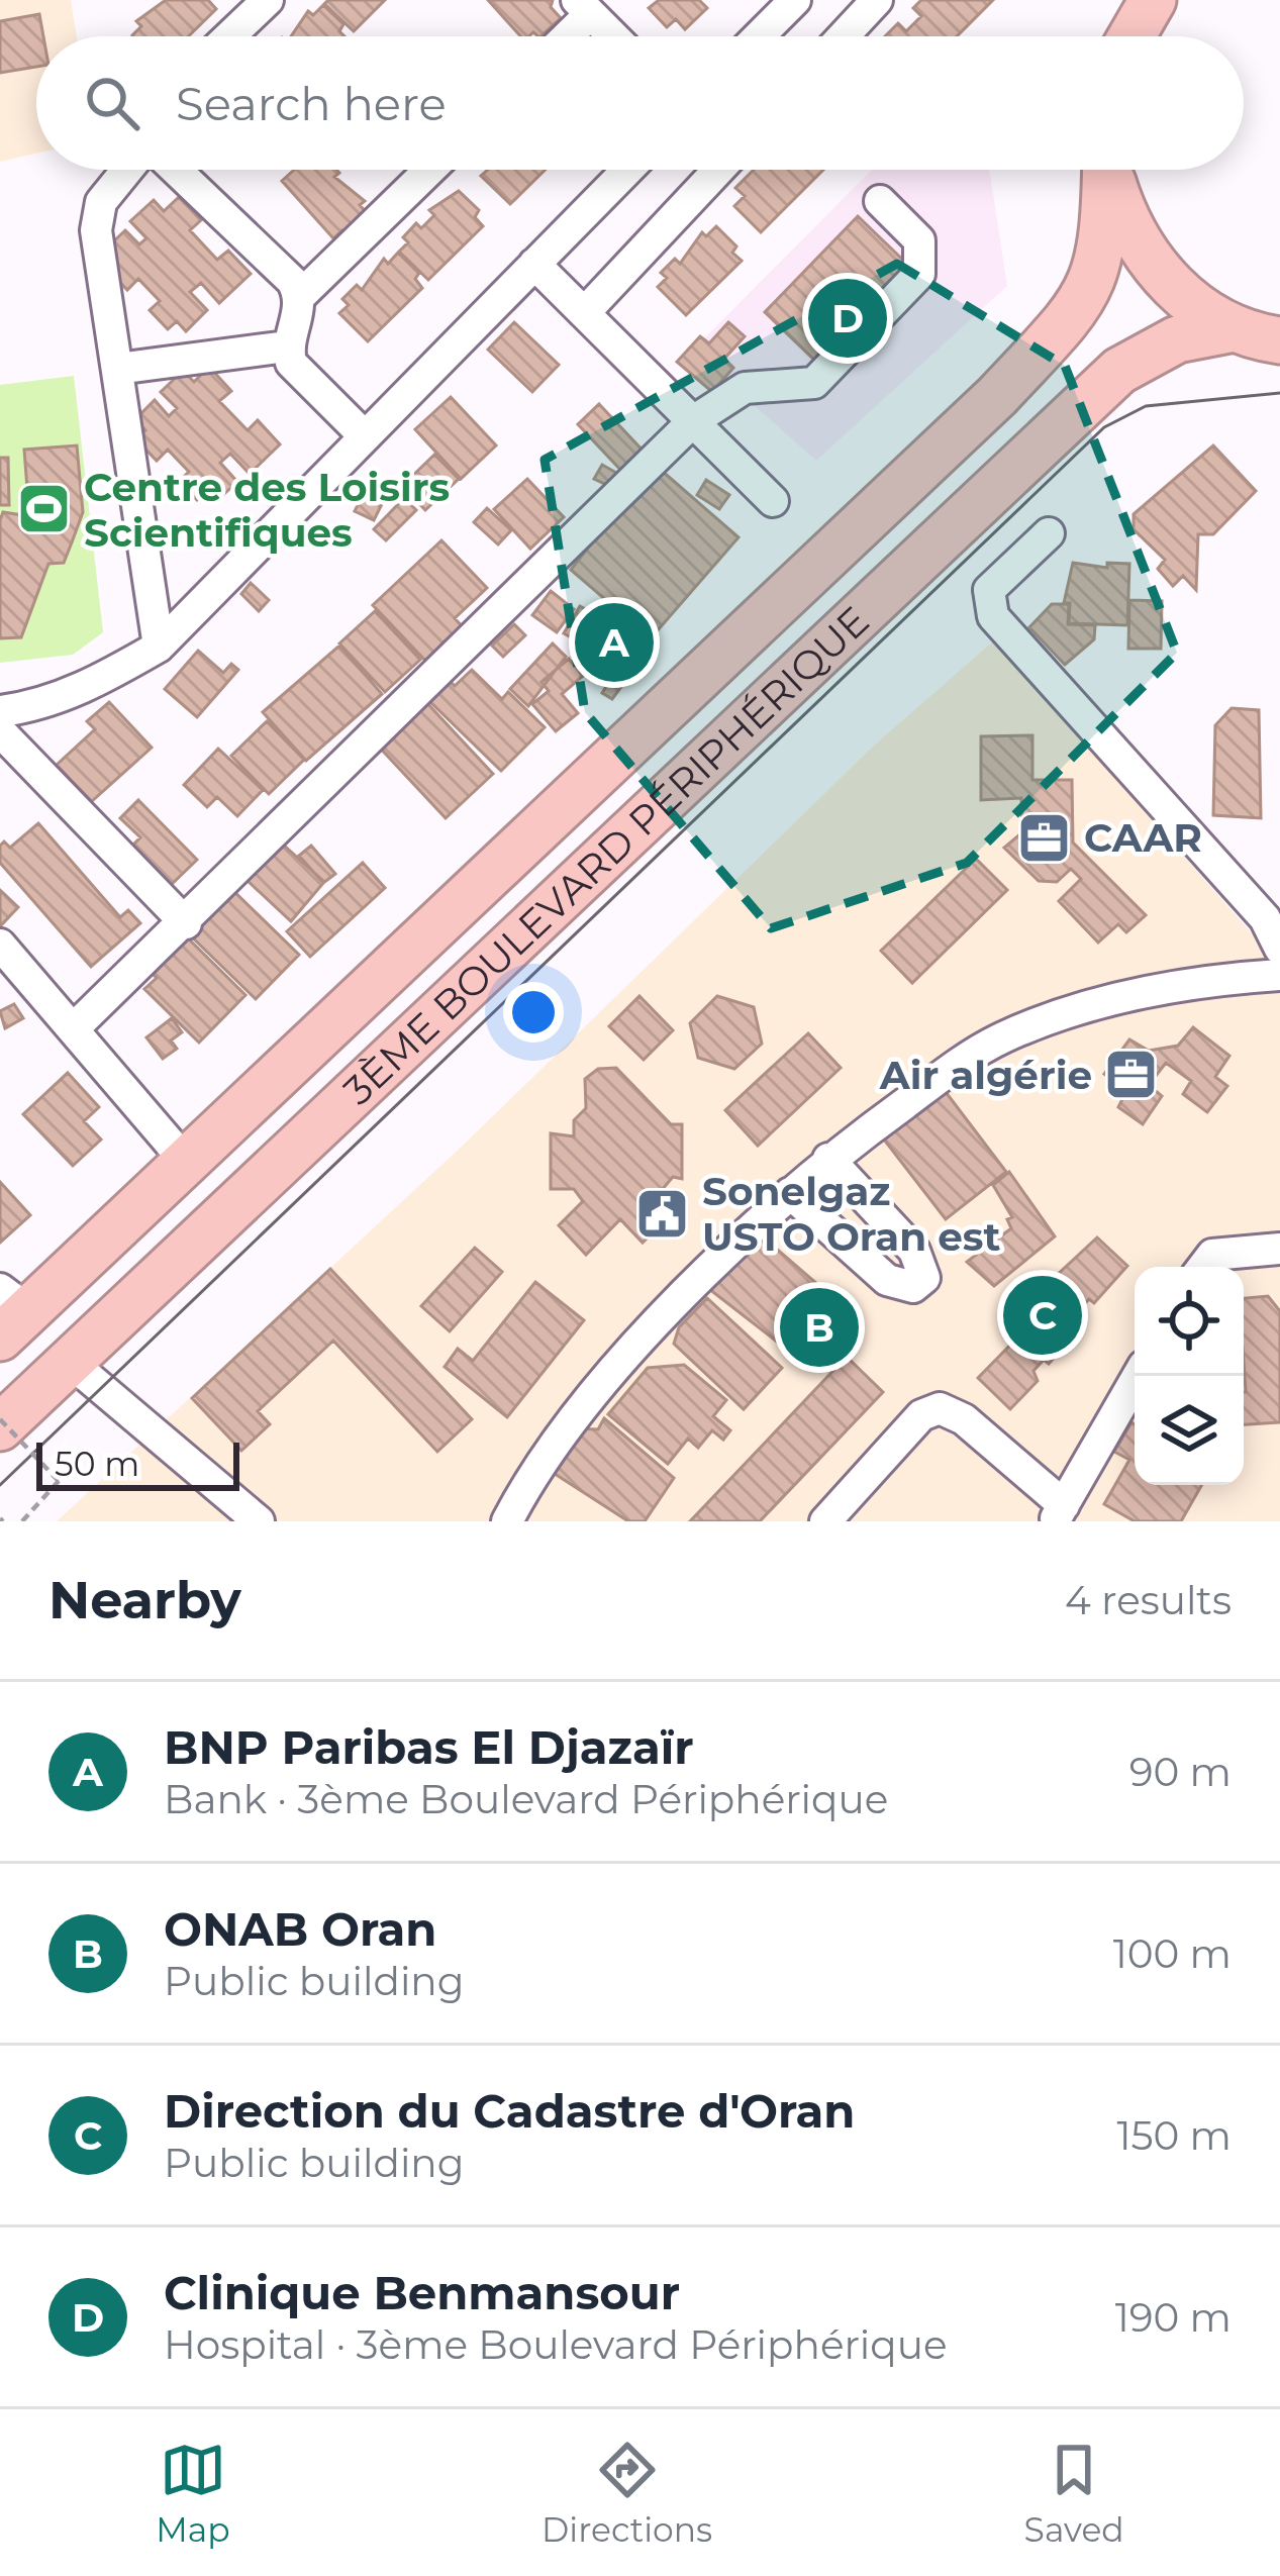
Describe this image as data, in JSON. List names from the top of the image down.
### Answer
{
  "streets": {
    "highway": ["3ÈME BOULEVARD PÉRIPHÉRIQUE"]
  },
  "places": {
    "sports": ["Centre des Loisirs Scientifiques"],
    "office": ["CAAR", "Air algérie"],
    "public building": ["Sonelgaz USTO Oran est"]
  },
  "scale_bar": "50 m",
  "page": {
    "search": "Search here",
    "pins": [
      "D",
      "A",
      "C",
      "B"
    ],
    "scale": "50 m",
    "heading": ["Nearby", "4 results"],
    "list": [
      {
        "mark": "A",
        "name": "BNP Paribas El Djazaïr",
        "note": "Bank · 3ème Boulevard Périphérique",
        "value": "90 m"
      },
      {
        "mark": "B",
        "name": "ONAB Oran",
        "note": "Public building",
        "value": "100 m"
      },
      {
        "mark": "C",
        "name": "Direction du Cadastre d'Oran",
        "note": "Public building",
        "value": "150 m"
      },
      {
        "mark": "D",
        "name": "Clinique Benmansour",
        "note": "Hospital · 3ème Boulevard Périphérique",
        "value": "190 m"
      }
    ],
    "nav": ["Map", "Directions", "Saved"]
  }
}
